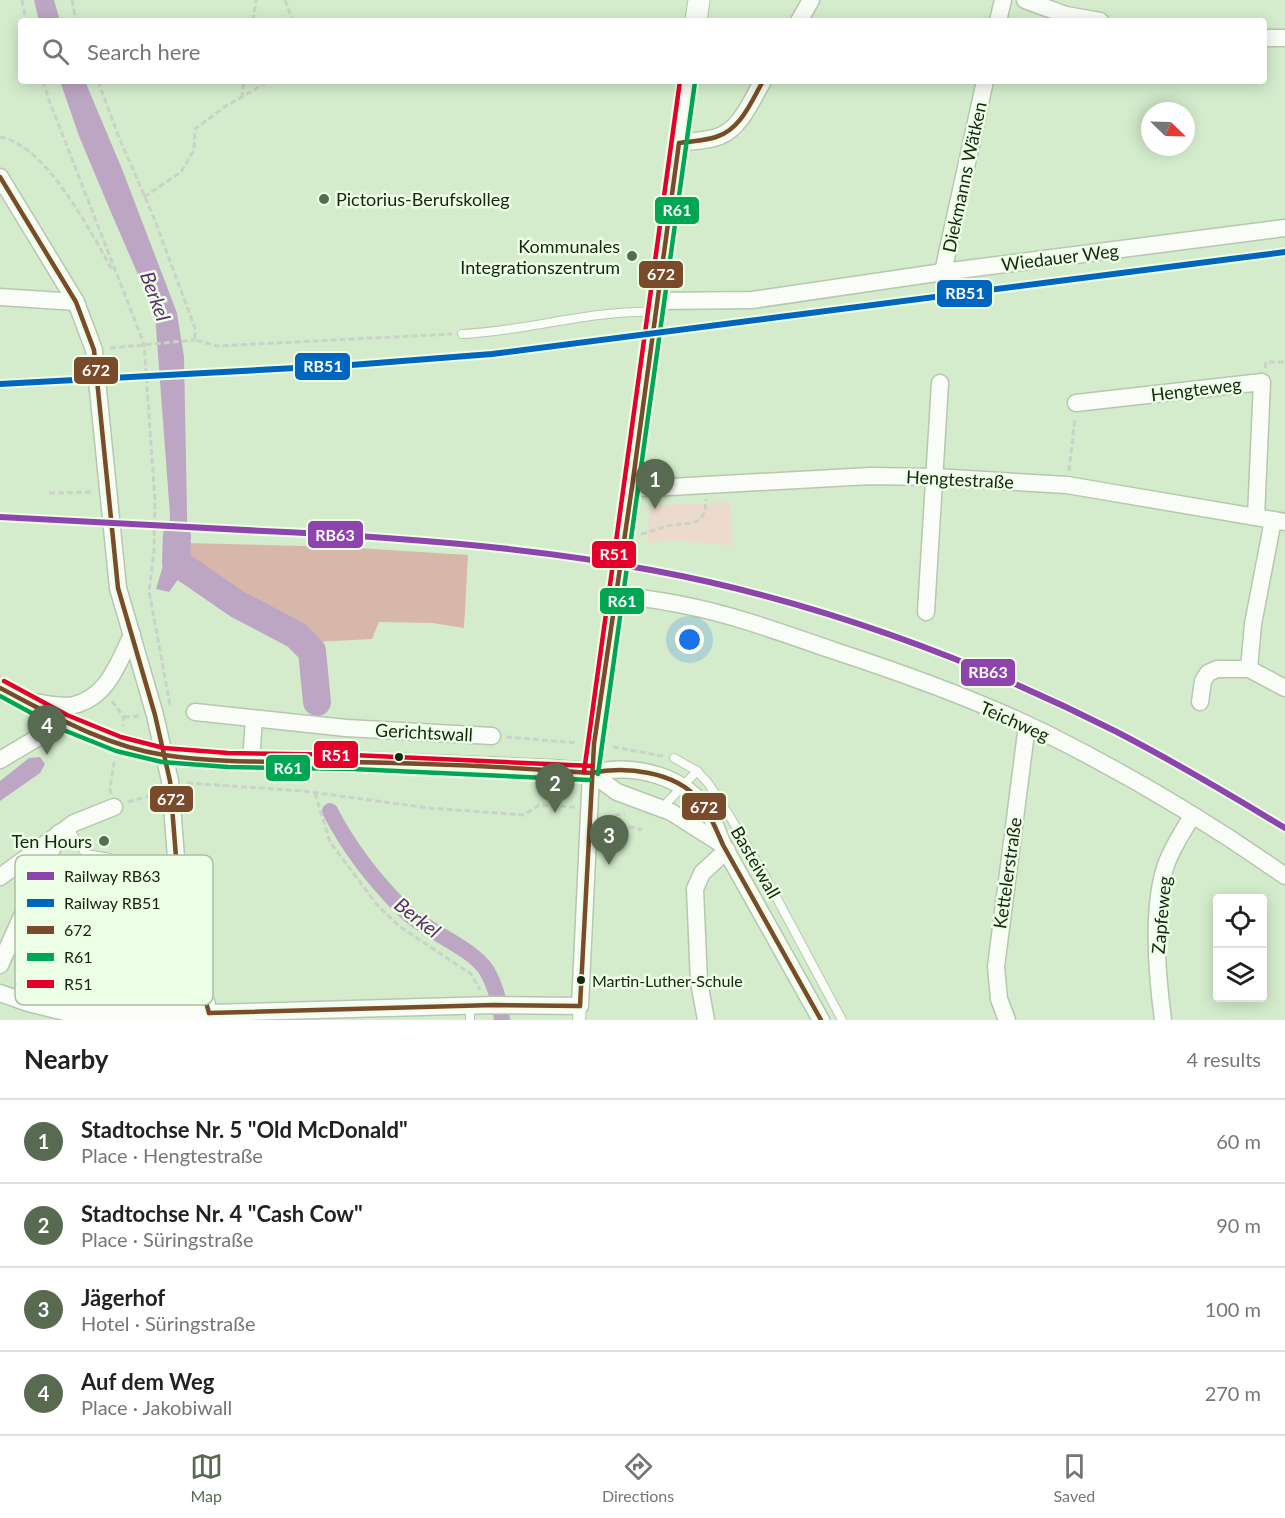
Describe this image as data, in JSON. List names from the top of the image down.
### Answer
{
  "streets": {
    "street": [
      "Diekmanns Wätken",
      "Wiedauer Weg",
      "Hengteweg",
      "Hengtestraße",
      "Teichweg",
      "Gerichtswall",
      "Kettelerstraße",
      "Zapfeweg"
    ],
    "lane": ["Basteiwall"]
  },
  "crossings": [
    ["Diekmanns Wätken", "Wiedauer Weg"],
    ["Hengteweg", "Hengtestraße"],
    ["Teichweg", "Kettelerstraße"],
    ["Teichweg", "Zapfeweg"]
  ],
  "water": ["Berkel"],
  "places": [
    "Pictorius-Berufskolleg",
    "Kommunales Integrationszentrum",
    "Ten Hours",
    "Martin-Luther-Schule"
  ],
  "lines": [
    "transit line 672",
    "transit line R61",
    "transit line R51",
    "rail line RB51",
    "rail line RB63"
  ],
  "legend": [
    "Railway RB63",
    "Railway RB51",
    "672",
    "R61",
    "R51"
  ],
  "north": "bottom right",
  "page": {
    "search": "Search here",
    "pins": [
      "1",
      "4",
      "2",
      "3"
    ],
    "heading": ["Nearby", "4 results"],
    "list": [
      {
        "mark": "1",
        "name": "Stadtochse Nr. 5 \"Old McDonald\"",
        "note": "Place · Hengtestraße",
        "value": "60 m"
      },
      {
        "mark": "2",
        "name": "Stadtochse Nr. 4 \"Cash Cow\"",
        "note": "Place · Süringstraße",
        "value": "90 m"
      },
      {
        "mark": "3",
        "name": "Jägerhof",
        "note": "Hotel · Süringstraße",
        "value": "100 m"
      },
      {
        "mark": "4",
        "name": "Auf dem Weg",
        "note": "Place · Jakobiwall",
        "value": "270 m"
      }
    ],
    "nav": ["Map", "Directions", "Saved"]
  }
}
